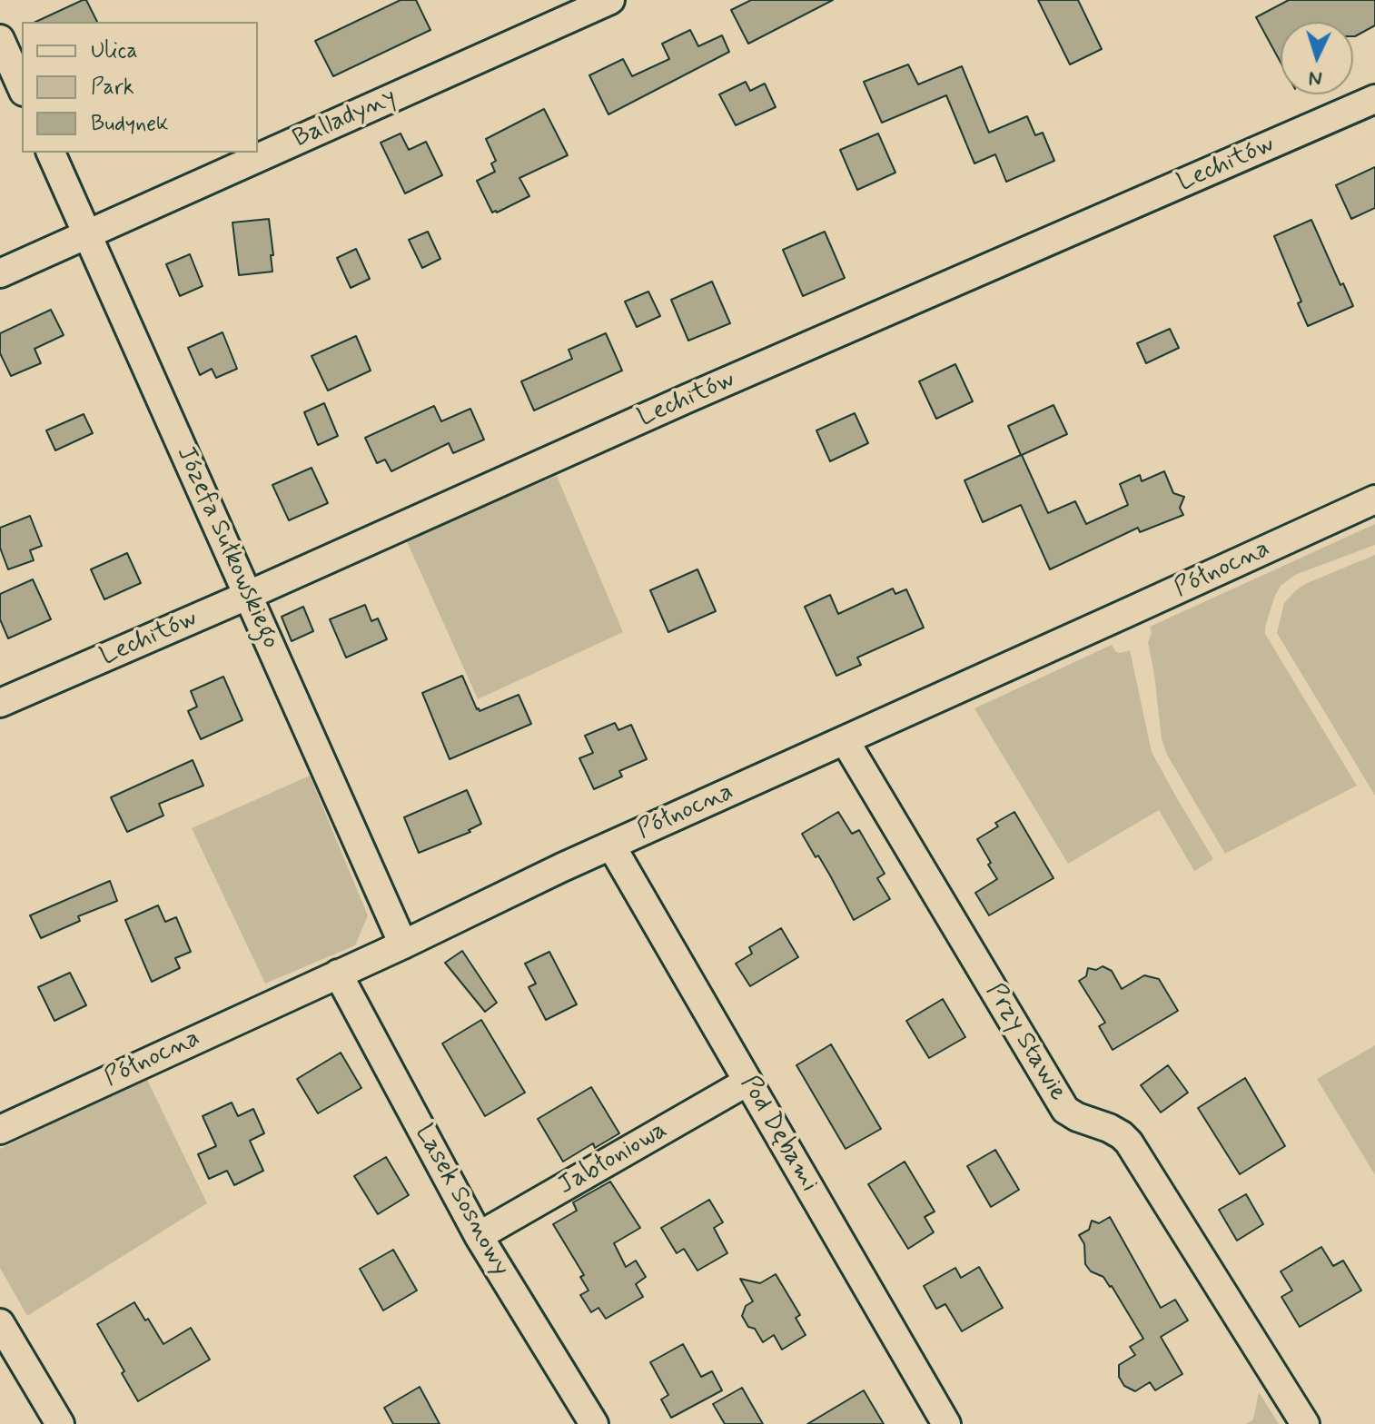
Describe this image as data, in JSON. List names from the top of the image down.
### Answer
{
  "streets": {
    "street": [
      "Balladyny",
      "Lechitów",
      "Józefa Sułkowskiego",
      "Północna",
      "Przy Stawie",
      "Pod Dębami",
      "Jabłoniowa",
      "Lasek Sosnowy"
    ]
  },
  "crossings": [
    ["Balladyny", "Józefa Sułkowskiego"],
    ["Lechitów", "Józefa Sułkowskiego"],
    ["Józefa Sułkowskiego", "Północna"],
    ["Północna", "Przy Stawie"],
    ["Północna", "Pod Dębami"],
    ["Północna", "Lasek Sosnowy"],
    ["Pod Dębami", "Jabłoniowa"],
    ["Jabłoniowa", "Lasek Sosnowy"]
  ],
  "legend": ["Ulica", "Park", "Budynek"],
  "north": "bottom"
}
